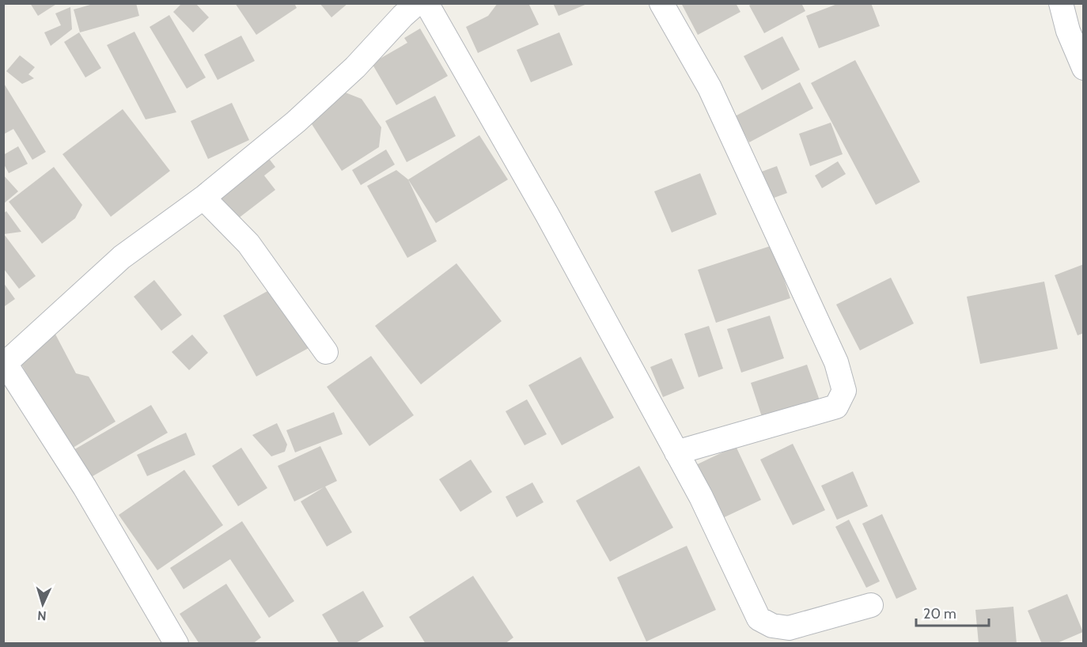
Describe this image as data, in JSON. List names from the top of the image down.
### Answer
{
  "scale_bar": "20 m",
  "north": "bottom"
}
